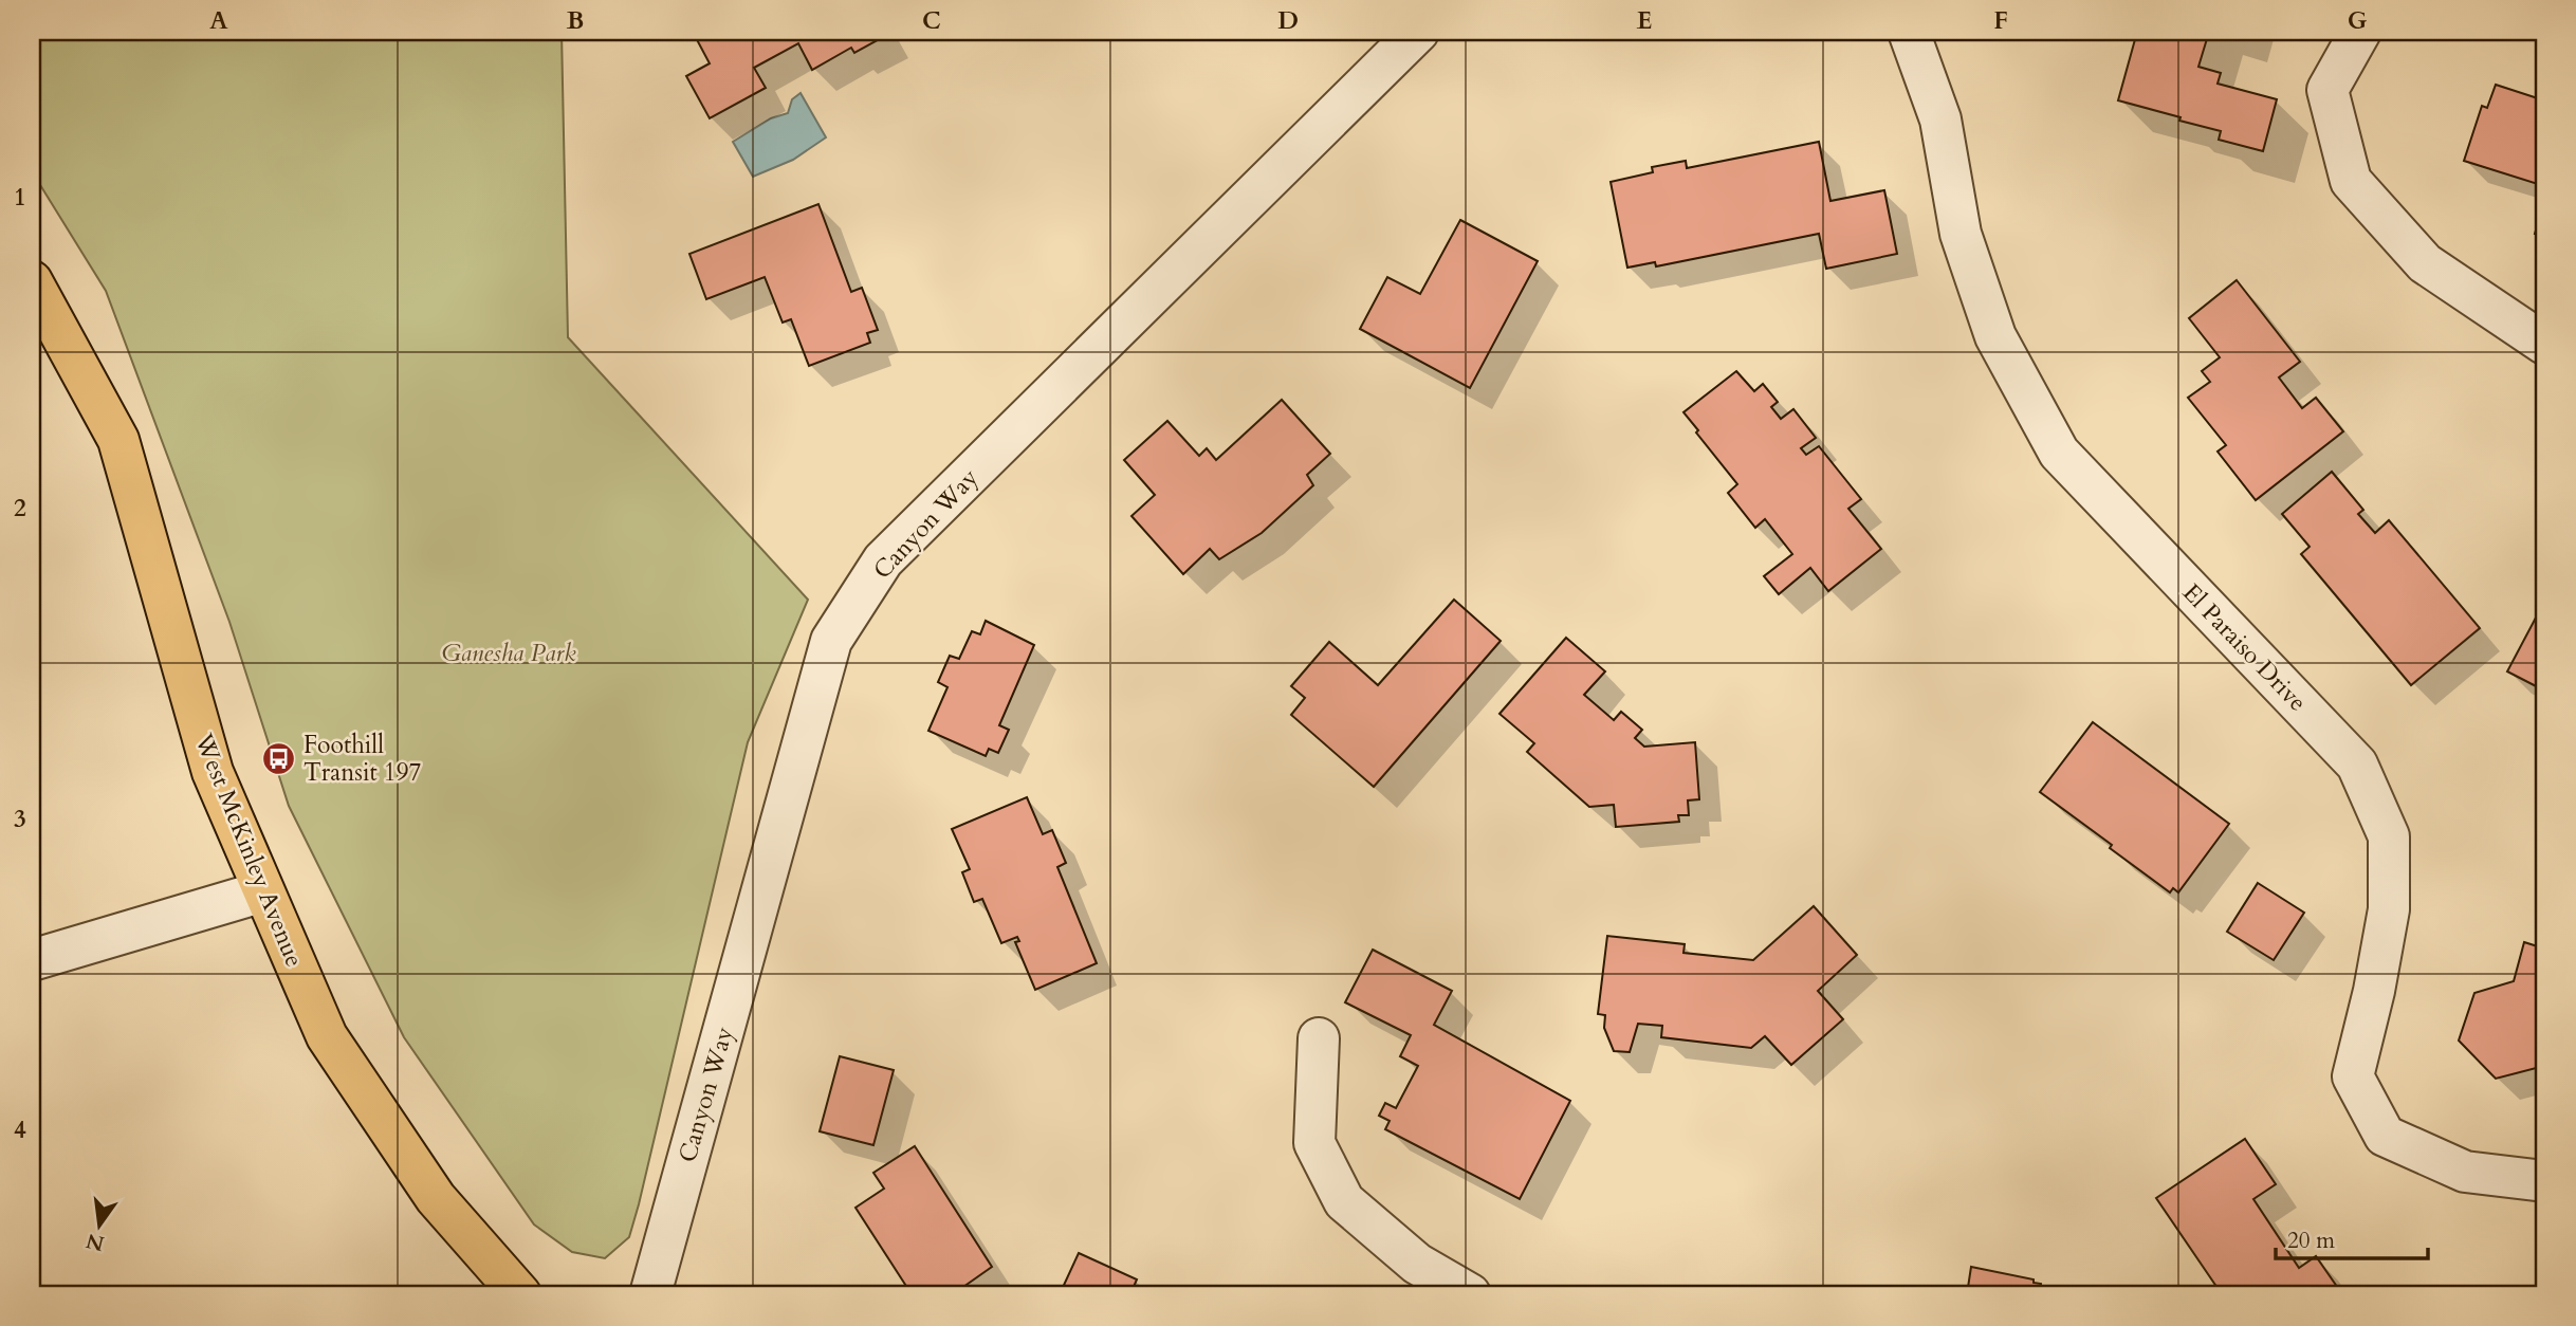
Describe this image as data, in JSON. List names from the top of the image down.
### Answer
{
  "streets": {
    "main road": ["West McKinley Avenue"],
    "street": ["Canyon Way", "El Paraiso Drive"]
  },
  "parks": ["Ganesha Park"],
  "places": {
    "bus stop": ["Foothill Transit 197"]
  },
  "scale_bar": "20 m",
  "north": "bottom",
  "grid": {
    "columns": [
      "A",
      "B",
      "C",
      "D",
      "E",
      "F",
      "G"
    ],
    "rows": [
      "1",
      "2",
      "3",
      "4"
    ]
  }
}
